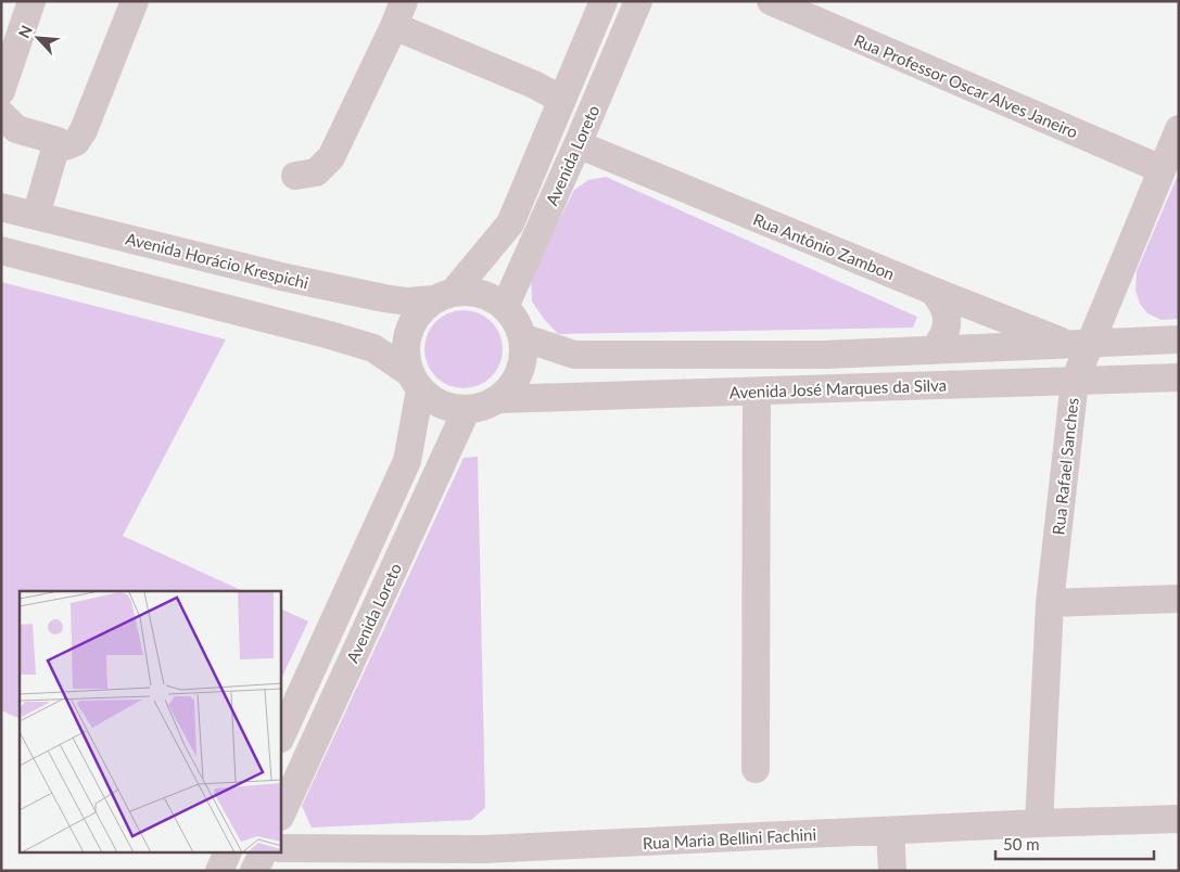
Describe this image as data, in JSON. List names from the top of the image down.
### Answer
{
  "streets": {
    "street": [
      "Rua Professor Oscar Alves Janeiro",
      "Avenida Loreto",
      "Rua Antônio Zambon",
      "Avenida Horácio Krespichi",
      "Avenida José Marques da Silva",
      "Rua Rafael Sanches",
      "Rua Maria Bellini Fachini"
    ]
  },
  "crossings": [
    ["Rua Professor Oscar Alves Janeiro", "Rua Rafael Sanches"],
    ["Avenida Loreto", "Rua Antônio Zambon"],
    ["Avenida Loreto", "Avenida Horácio Krespichi"],
    ["Avenida Loreto", "Avenida José Marques da Silva"],
    ["Rua Antônio Zambon", "Rua Rafael Sanches"],
    ["Avenida Horácio Krespichi", "Avenida José Marques da Silva"],
    ["Avenida José Marques da Silva", "Rua Rafael Sanches"],
    ["Rua Rafael Sanches", "Rua Maria Bellini Fachini"]
  ],
  "scale_bar": "50 m",
  "north": "top left"
}
